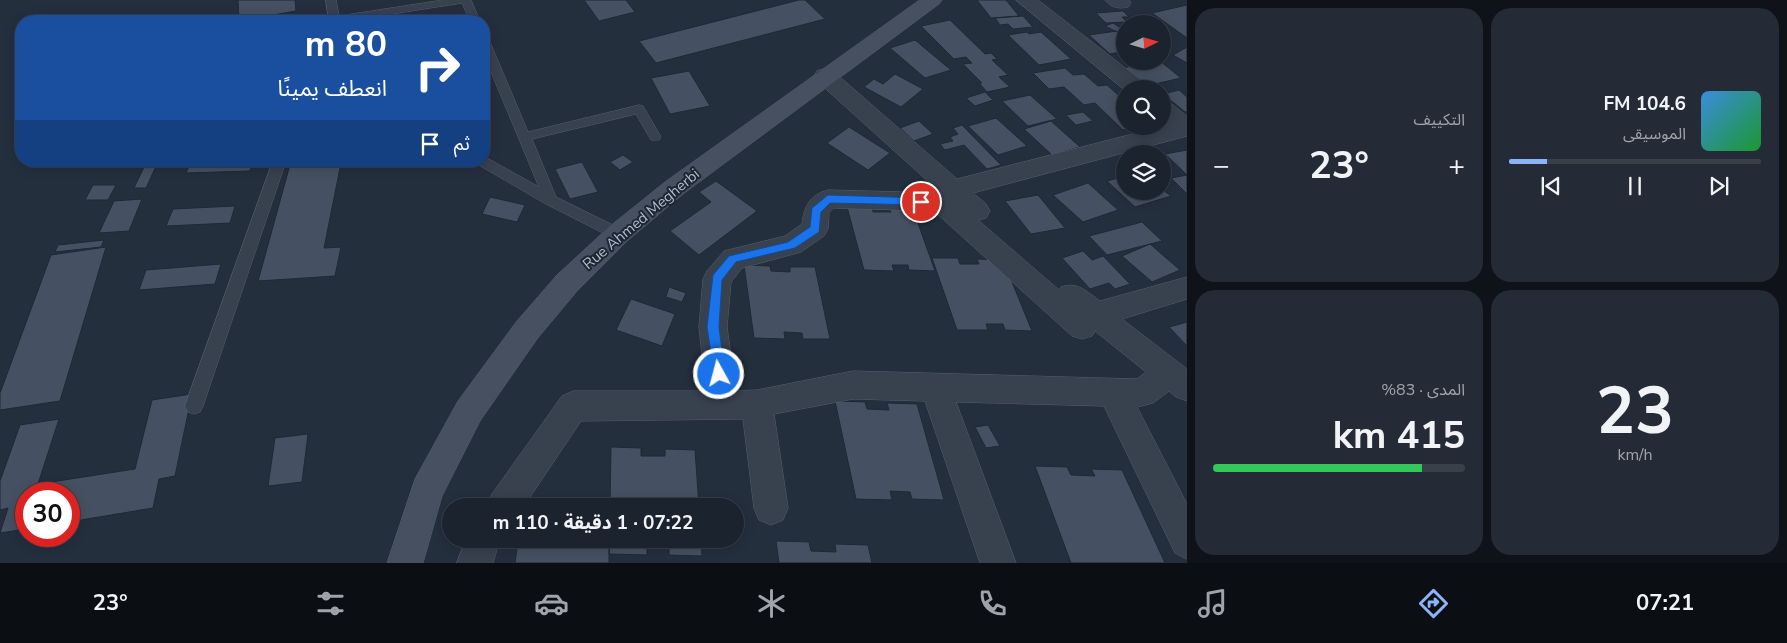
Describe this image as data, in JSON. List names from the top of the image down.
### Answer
{
  "streets": {
    "main road": ["Rue Ahmed Megherbi"]
  },
  "north": "right",
  "page": {
    "tile": [
      "التكييف",
      ["23", "km/h"],
      ["المدى · 83%", "415 km"]
    ],
    "turn": ["80 m", "انعطف يمينًا"],
    "song": ["104.6 FM", "الموسيقى"],
    "then": "ثم",
    "heat": ["−", "23°", "+"],
    "limit": "30",
    "trip": "07:22 · 1 دقيقة · 110 m",
    "tabs": ["07:21", "23°"]
  }
}
